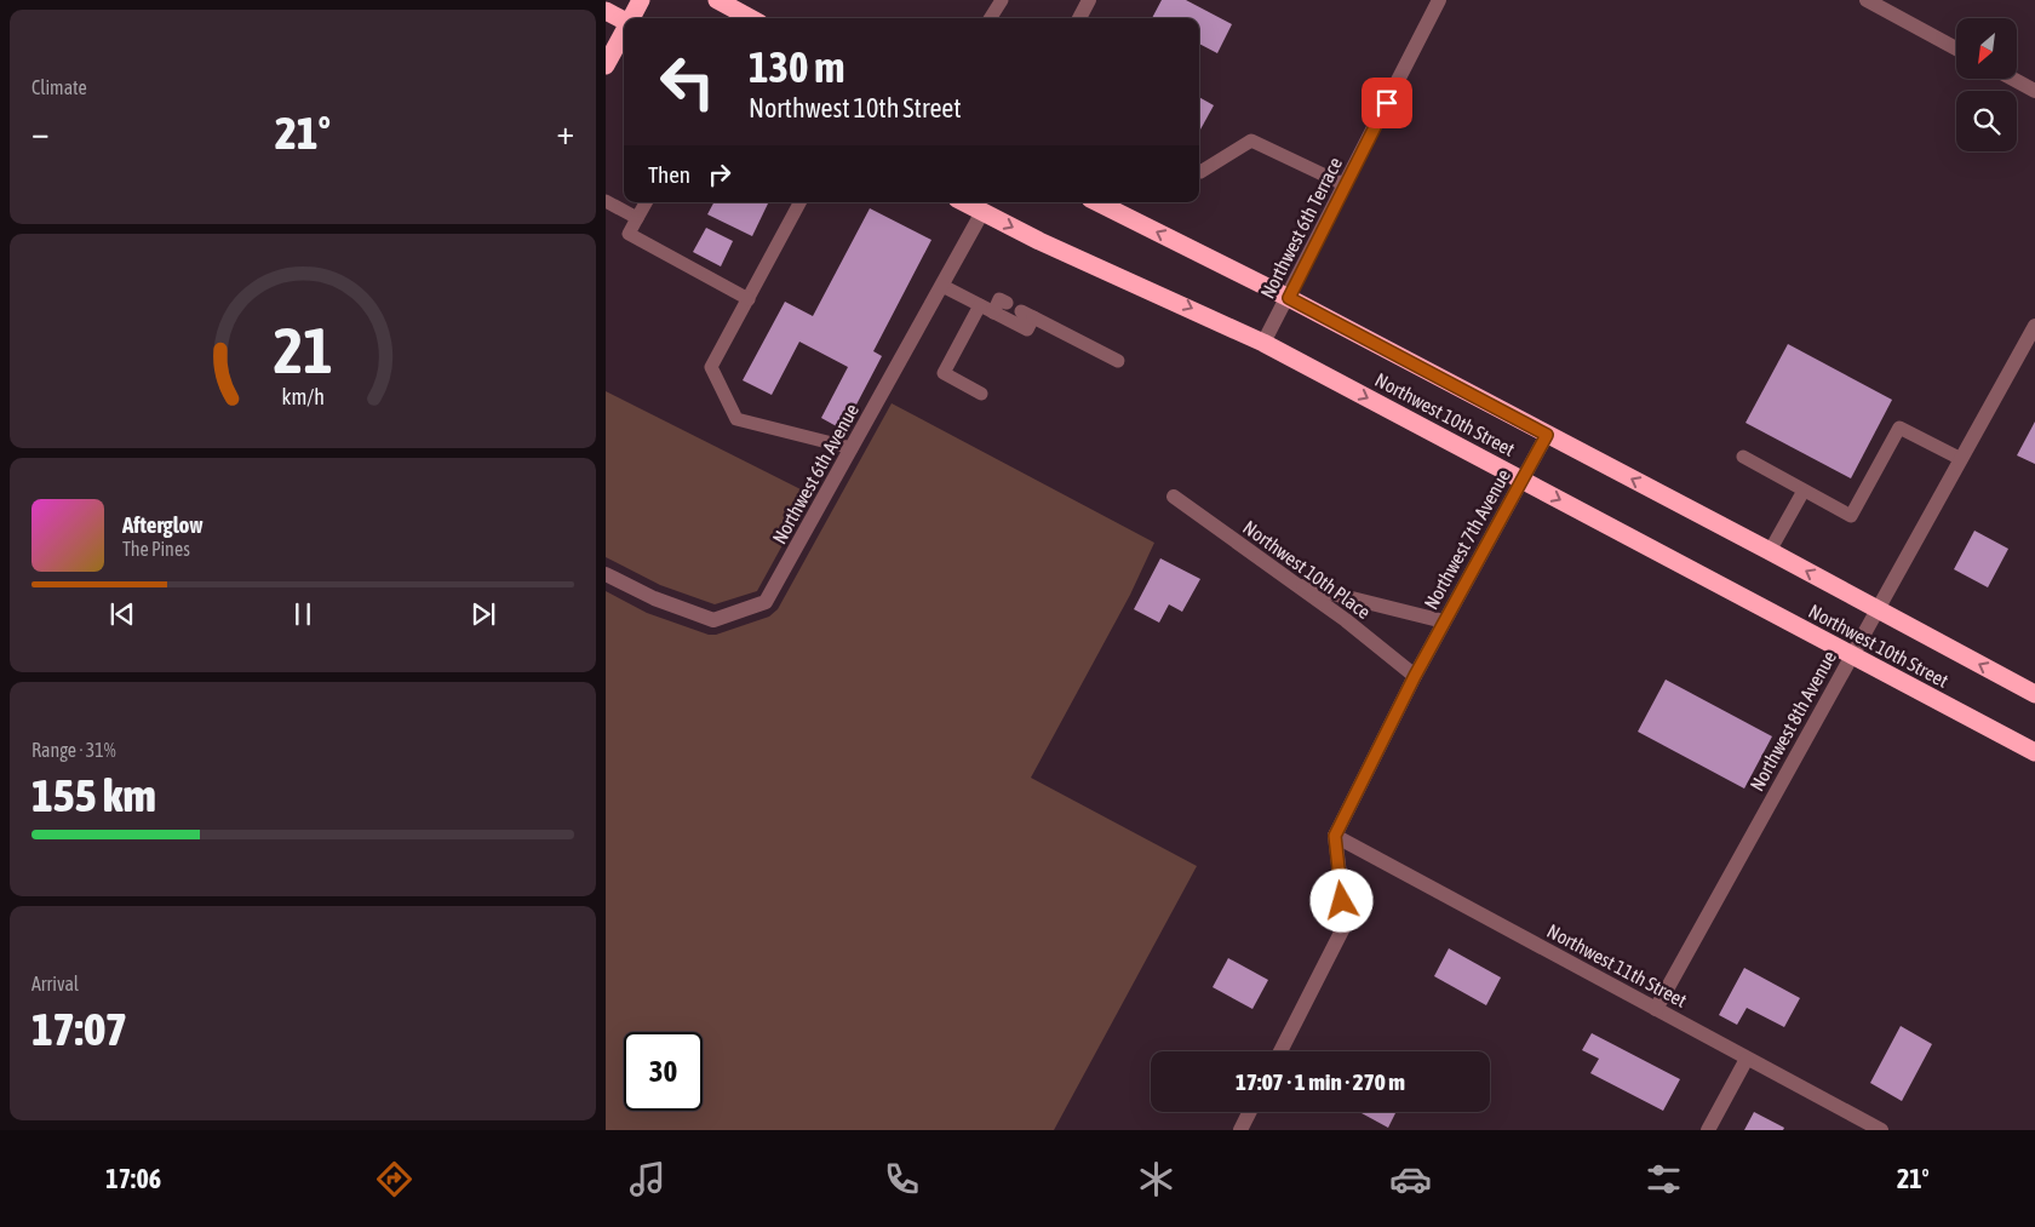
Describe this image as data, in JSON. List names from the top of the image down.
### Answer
{
  "streets": {
    "highway": ["Northwest 10th Street"],
    "street": [
      "Northwest 6th Terrace",
      "Northwest 6th Avenue",
      "Northwest 7th Avenue",
      "Northwest 10th Place",
      "Northwest 8th Avenue",
      "Northwest 11th Street"
    ]
  },
  "crossings": [
    ["Northwest 6th Terrace", "Northwest 10th Street"],
    ["Northwest 10th Street", "Northwest 6th Avenue"],
    ["Northwest 10th Street", "Northwest 7th Avenue"],
    ["Northwest 10th Street", "Northwest 8th Avenue"],
    ["Northwest 7th Avenue", "Northwest 10th Place"],
    ["Northwest 7th Avenue", "Northwest 11th Street"],
    ["Northwest 8th Avenue", "Northwest 11th Street"]
  ],
  "north": "bottom left",
  "page": {
    "tile": [
      "Climate",
      ["Range · 31%", "155 km"],
      ["Arrival", "17:07"]
    ],
    "turn": ["130 m", "Northwest 10th Street"],
    "heat": ["−", "21°", "+"],
    "then": "Then",
    "song": ["Afterglow", "The Pines"],
    "limit": "30",
    "trip": "17:07 · 1 min · 270 m",
    "tabs": ["17:06", "21°"],
    "gauge": ["21", "km/h"]
  }
}
